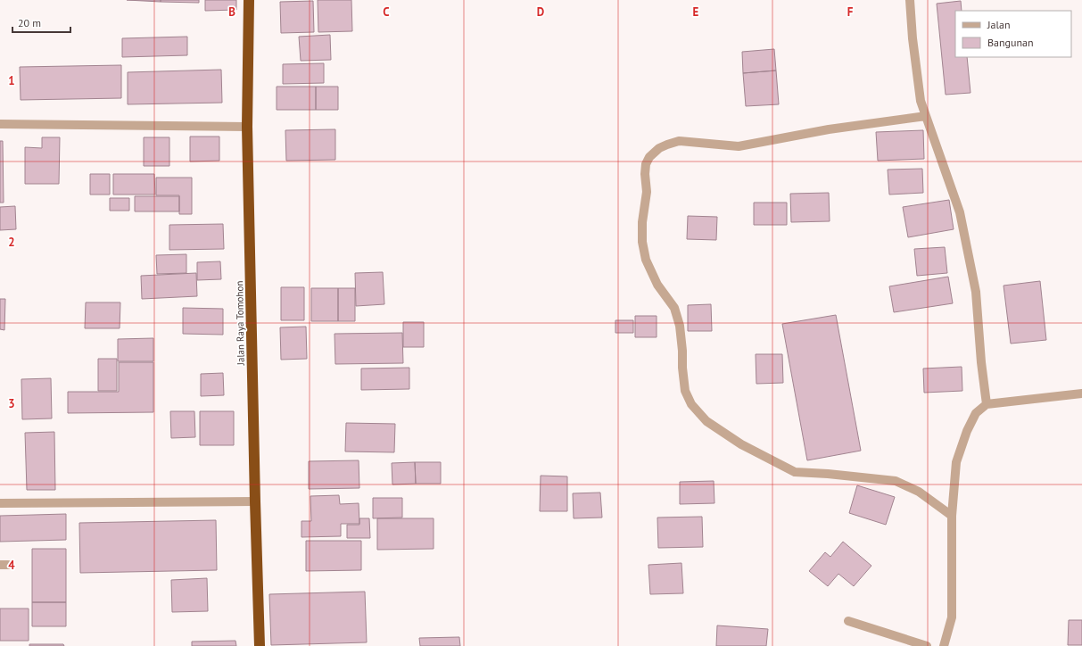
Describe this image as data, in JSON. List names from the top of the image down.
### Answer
{
  "streets": {
    "highway": ["Jalan Raya Tomohon"]
  },
  "legend": ["Jalan", "Bangunan"],
  "scale_bar": "20 m",
  "grid": {
    "columns": [
      "B",
      "C",
      "D",
      "E",
      "F"
    ],
    "rows": [
      "1",
      "2",
      "3",
      "4"
    ]
  }
}
